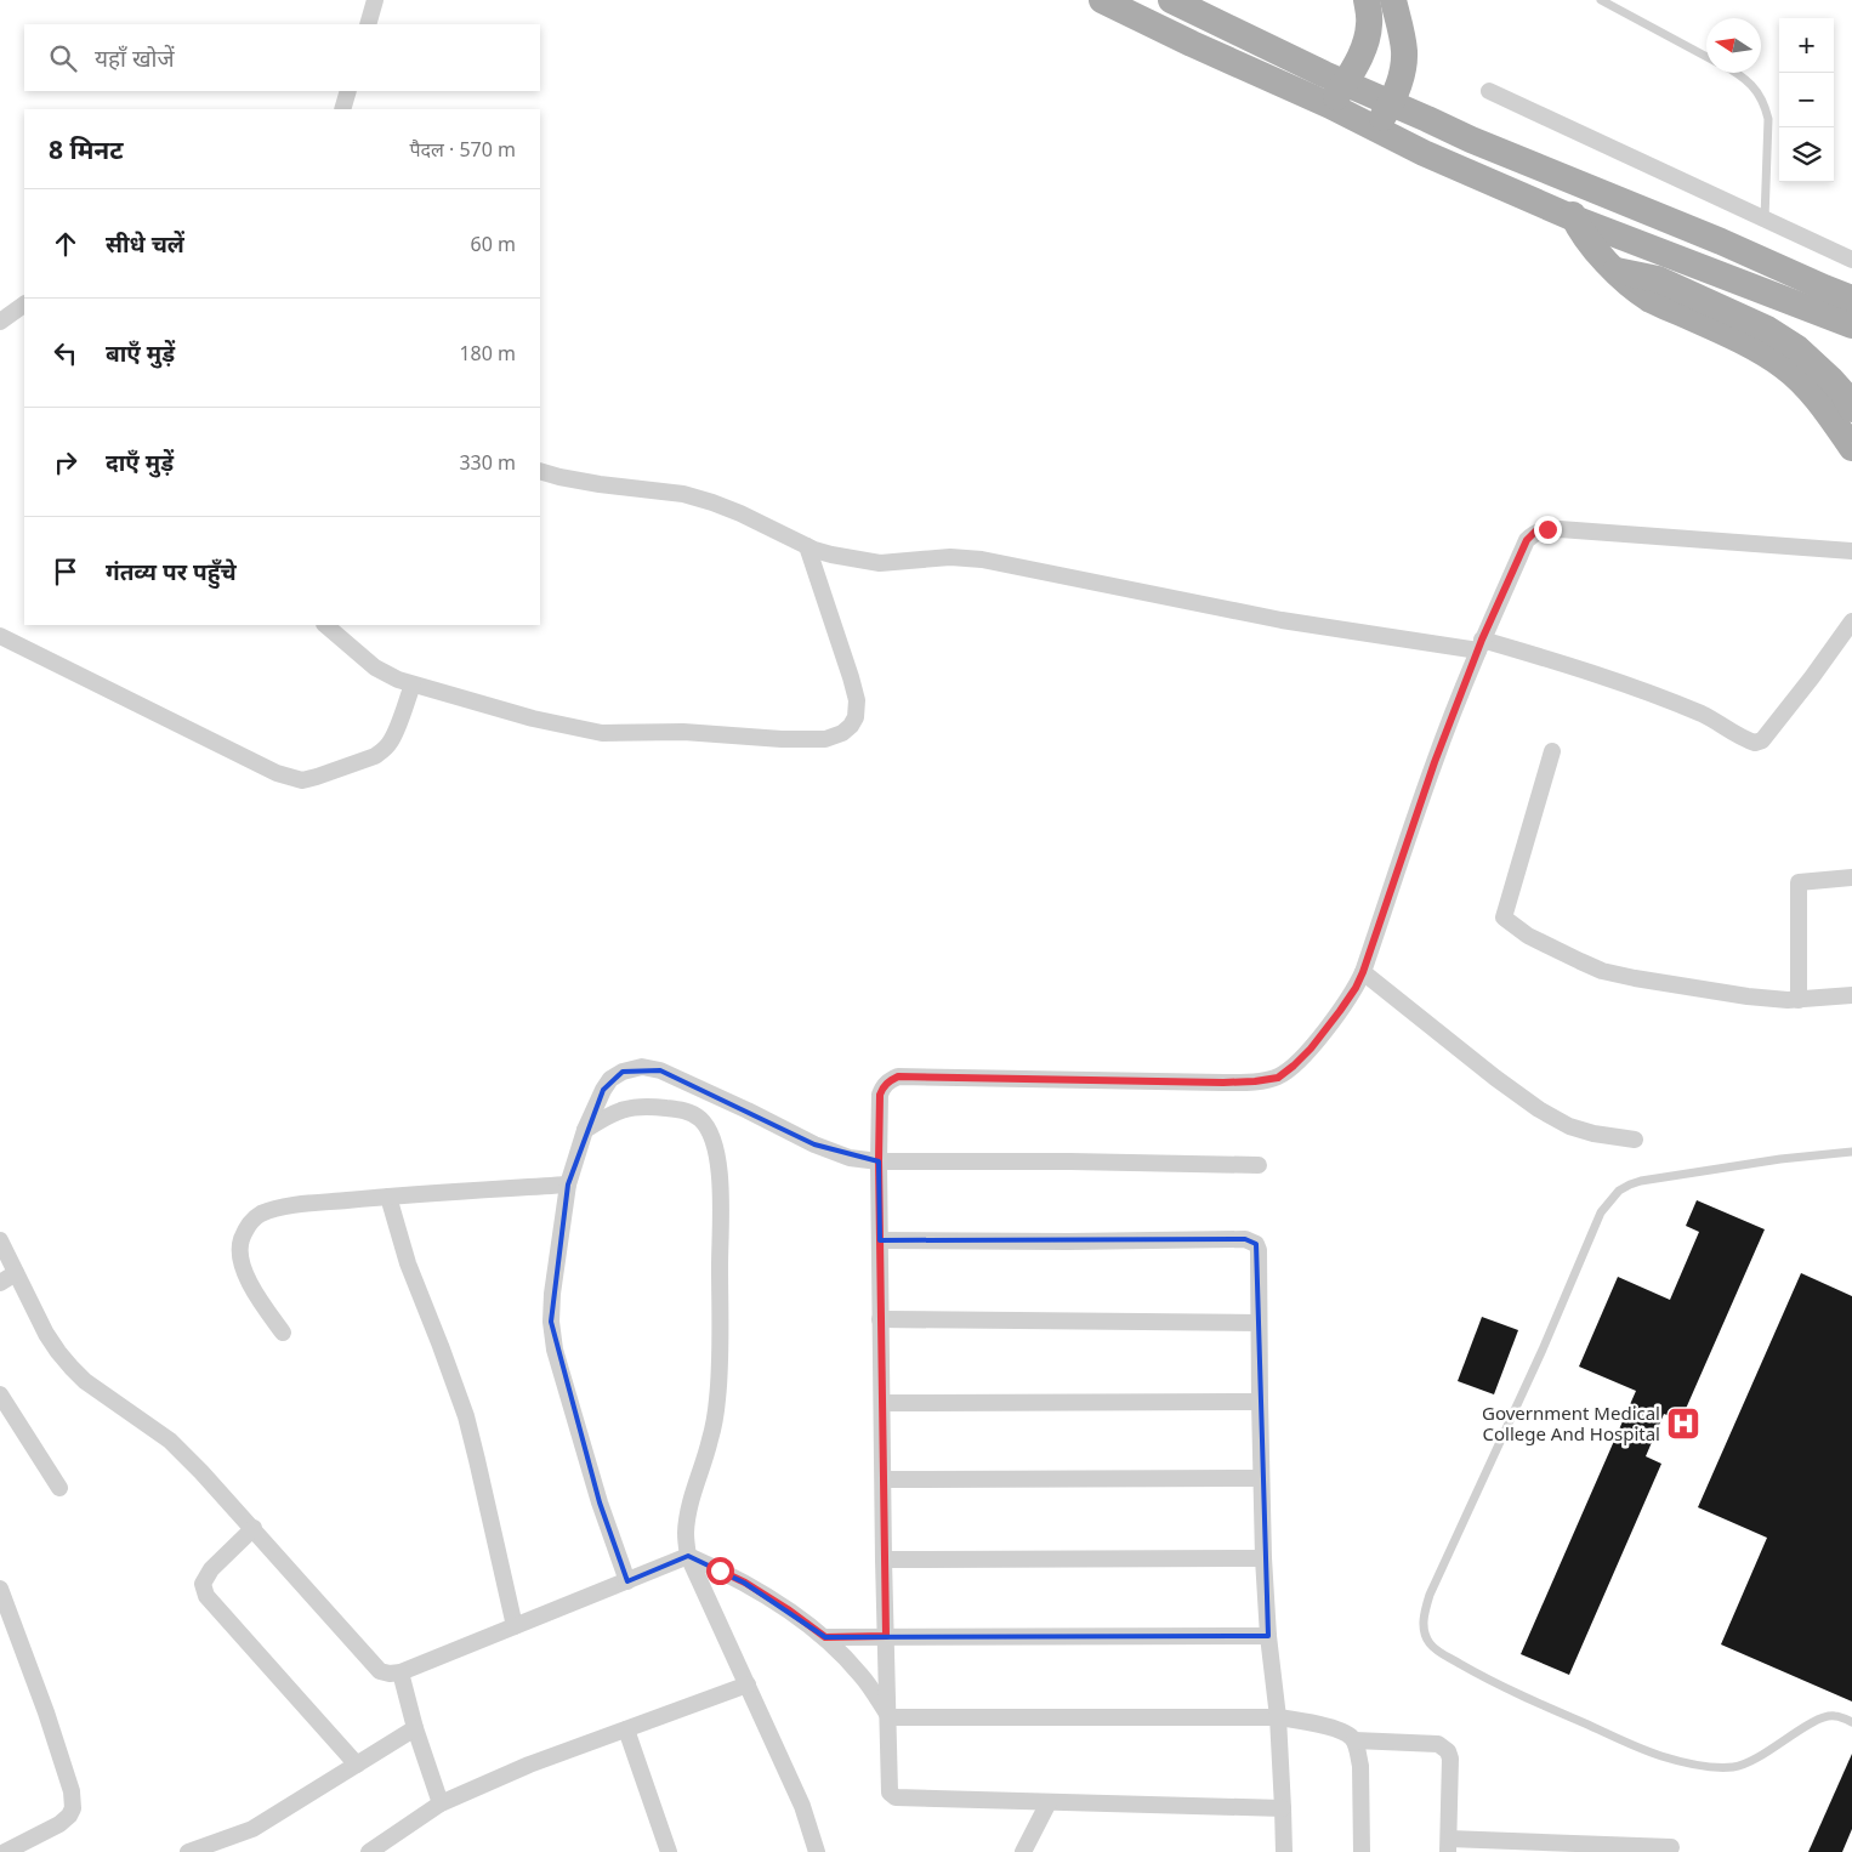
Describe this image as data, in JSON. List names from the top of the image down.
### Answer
{
  "places": {
    "hospital": ["Government Medical College And Hospital"]
  },
  "north": "left",
  "page": {
    "map_buttons": ["+", "−"],
    "search": "यहाँ खोजें",
    "heading": ["8 मिनट", "पैदल · 570 m"],
    "list": [
      ["सीधे चलें", "60 m"],
      ["बाएँ मुड़ें", "180 m"],
      ["दाएँ मुड़ें", "330 m"],
      "गंतव्य पर पहुँचे"
    ]
  }
}
